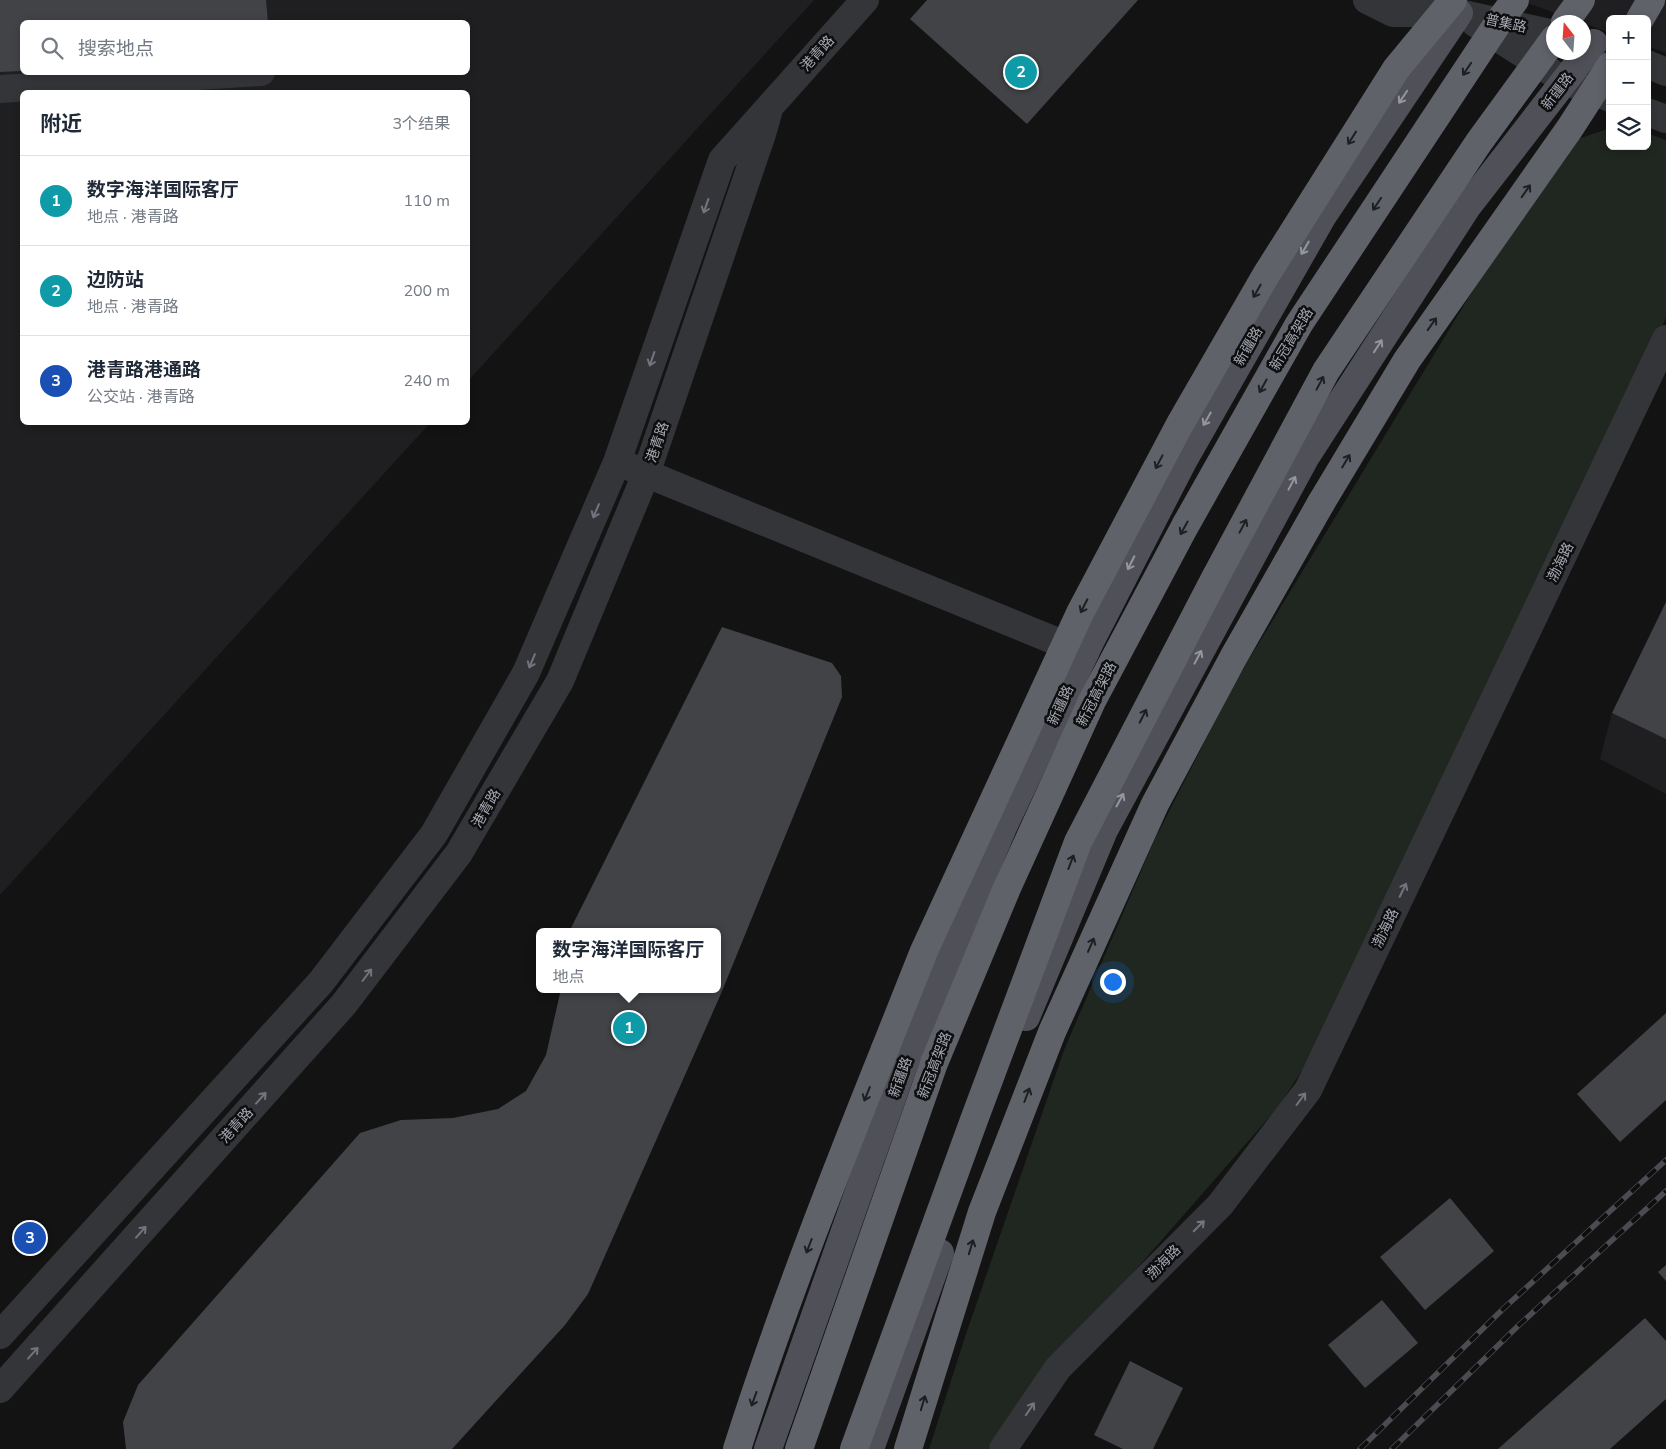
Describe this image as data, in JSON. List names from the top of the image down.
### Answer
{
  "streets": {
    "highway": ["新冠高架路"],
    "main road": ["新疆路"],
    "street": ["普集路", "港青路", "渤海路"]
  },
  "crossings": [
    ["普集路", "新疆路"]
  ],
  "one_way": ["渤海路"],
  "north": "top",
  "page": {
    "map_buttons": ["+", "−"],
    "search": "搜索地点",
    "pins": ["2", "1", "3"],
    "heading": ["附近", "3个结果"],
    "list": [
      {
        "mark": "1",
        "name": "数字海洋国际客厅",
        "note": "地点 · 港青路",
        "value": "110 m"
      },
      {
        "mark": "2",
        "name": "边防站",
        "note": "地点 · 港青路",
        "value": "200 m"
      },
      {
        "mark": "3",
        "name": "港青路港通路",
        "note": "公交站 · 港青路",
        "value": "240 m"
      }
    ],
    "popup": ["数字海洋国际客厅", "地点"]
  }
}
